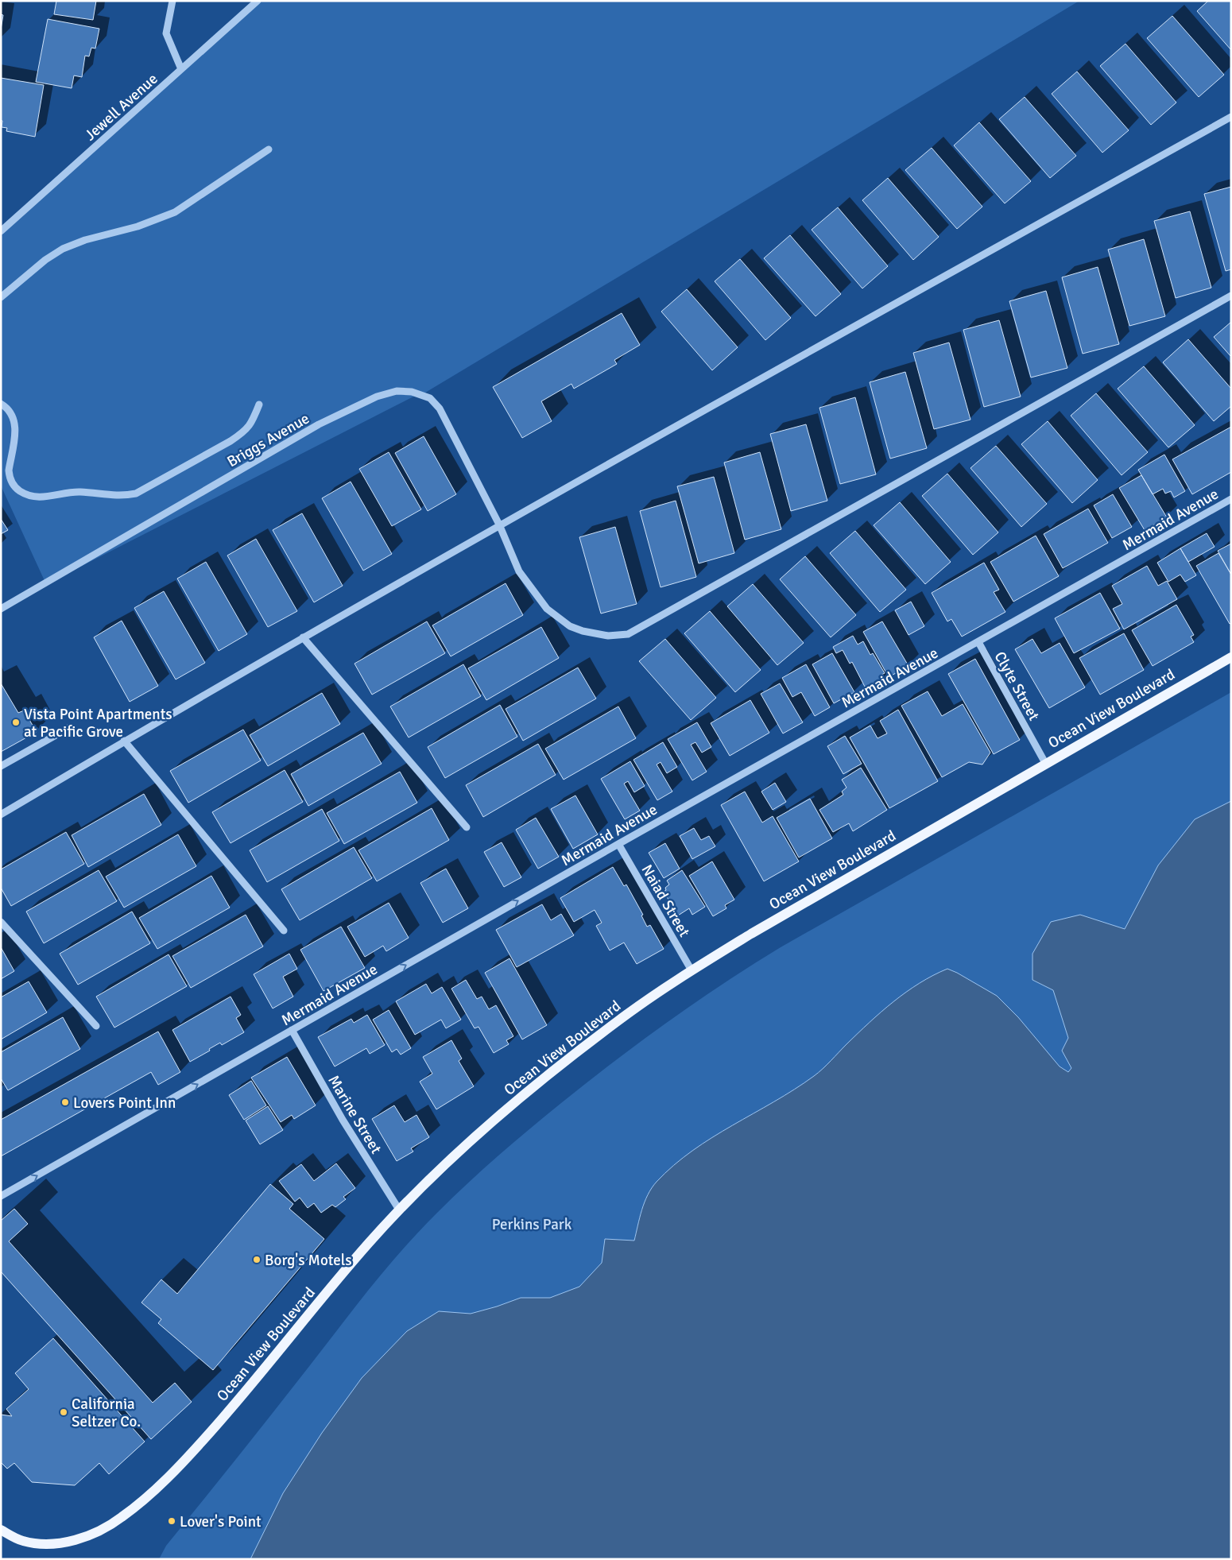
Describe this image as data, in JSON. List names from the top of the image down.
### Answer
{
  "streets": {
    "main road": ["Ocean View Boulevard"],
    "street": [
      "Jewell Avenue",
      "Briggs Avenue",
      "Mermaid Avenue",
      "Clyte Street",
      "Naiad Street",
      "Marine Street"
    ]
  },
  "crossings": [
    ["Mermaid Avenue", "Clyte Street"],
    ["Mermaid Avenue", "Naiad Street"],
    ["Mermaid Avenue", "Marine Street"],
    ["Clyte Street", "Ocean View Boulevard"],
    ["Ocean View Boulevard", "Naiad Street"],
    ["Ocean View Boulevard", "Marine Street"]
  ],
  "one_way": ["Mermaid Avenue"],
  "parks": ["Perkins Park"],
  "places": [
    "Vista Point Apartments at Pacific Grove",
    "Lovers Point Inn",
    "Borg's Motels",
    "California Seltzer Co.",
    "Lover's Point"
  ]
}
